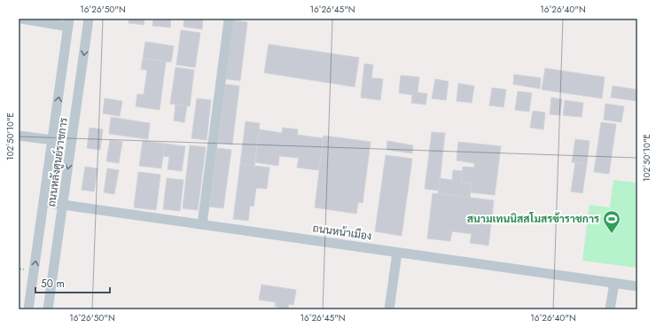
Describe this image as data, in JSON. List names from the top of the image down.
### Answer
{
  "streets": {
    "street": ["ถนนหลังศูนย์ราชการ", "ถนนหน้าเมือง"]
  },
  "crossings": [
    ["ถนนหลังศูนย์ราชการ", "ถนนหน้าเมือง"]
  ],
  "places": {
    "sports": ["สนามเทนนิสสโมสรข้าราชการ"]
  },
  "scale_bar": "50 m",
  "coordinates": [
    "16°26'50\"N",
    "16°26'45\"N",
    "16°26'40\"N",
    "102°50'10\"E"
  ]
}
